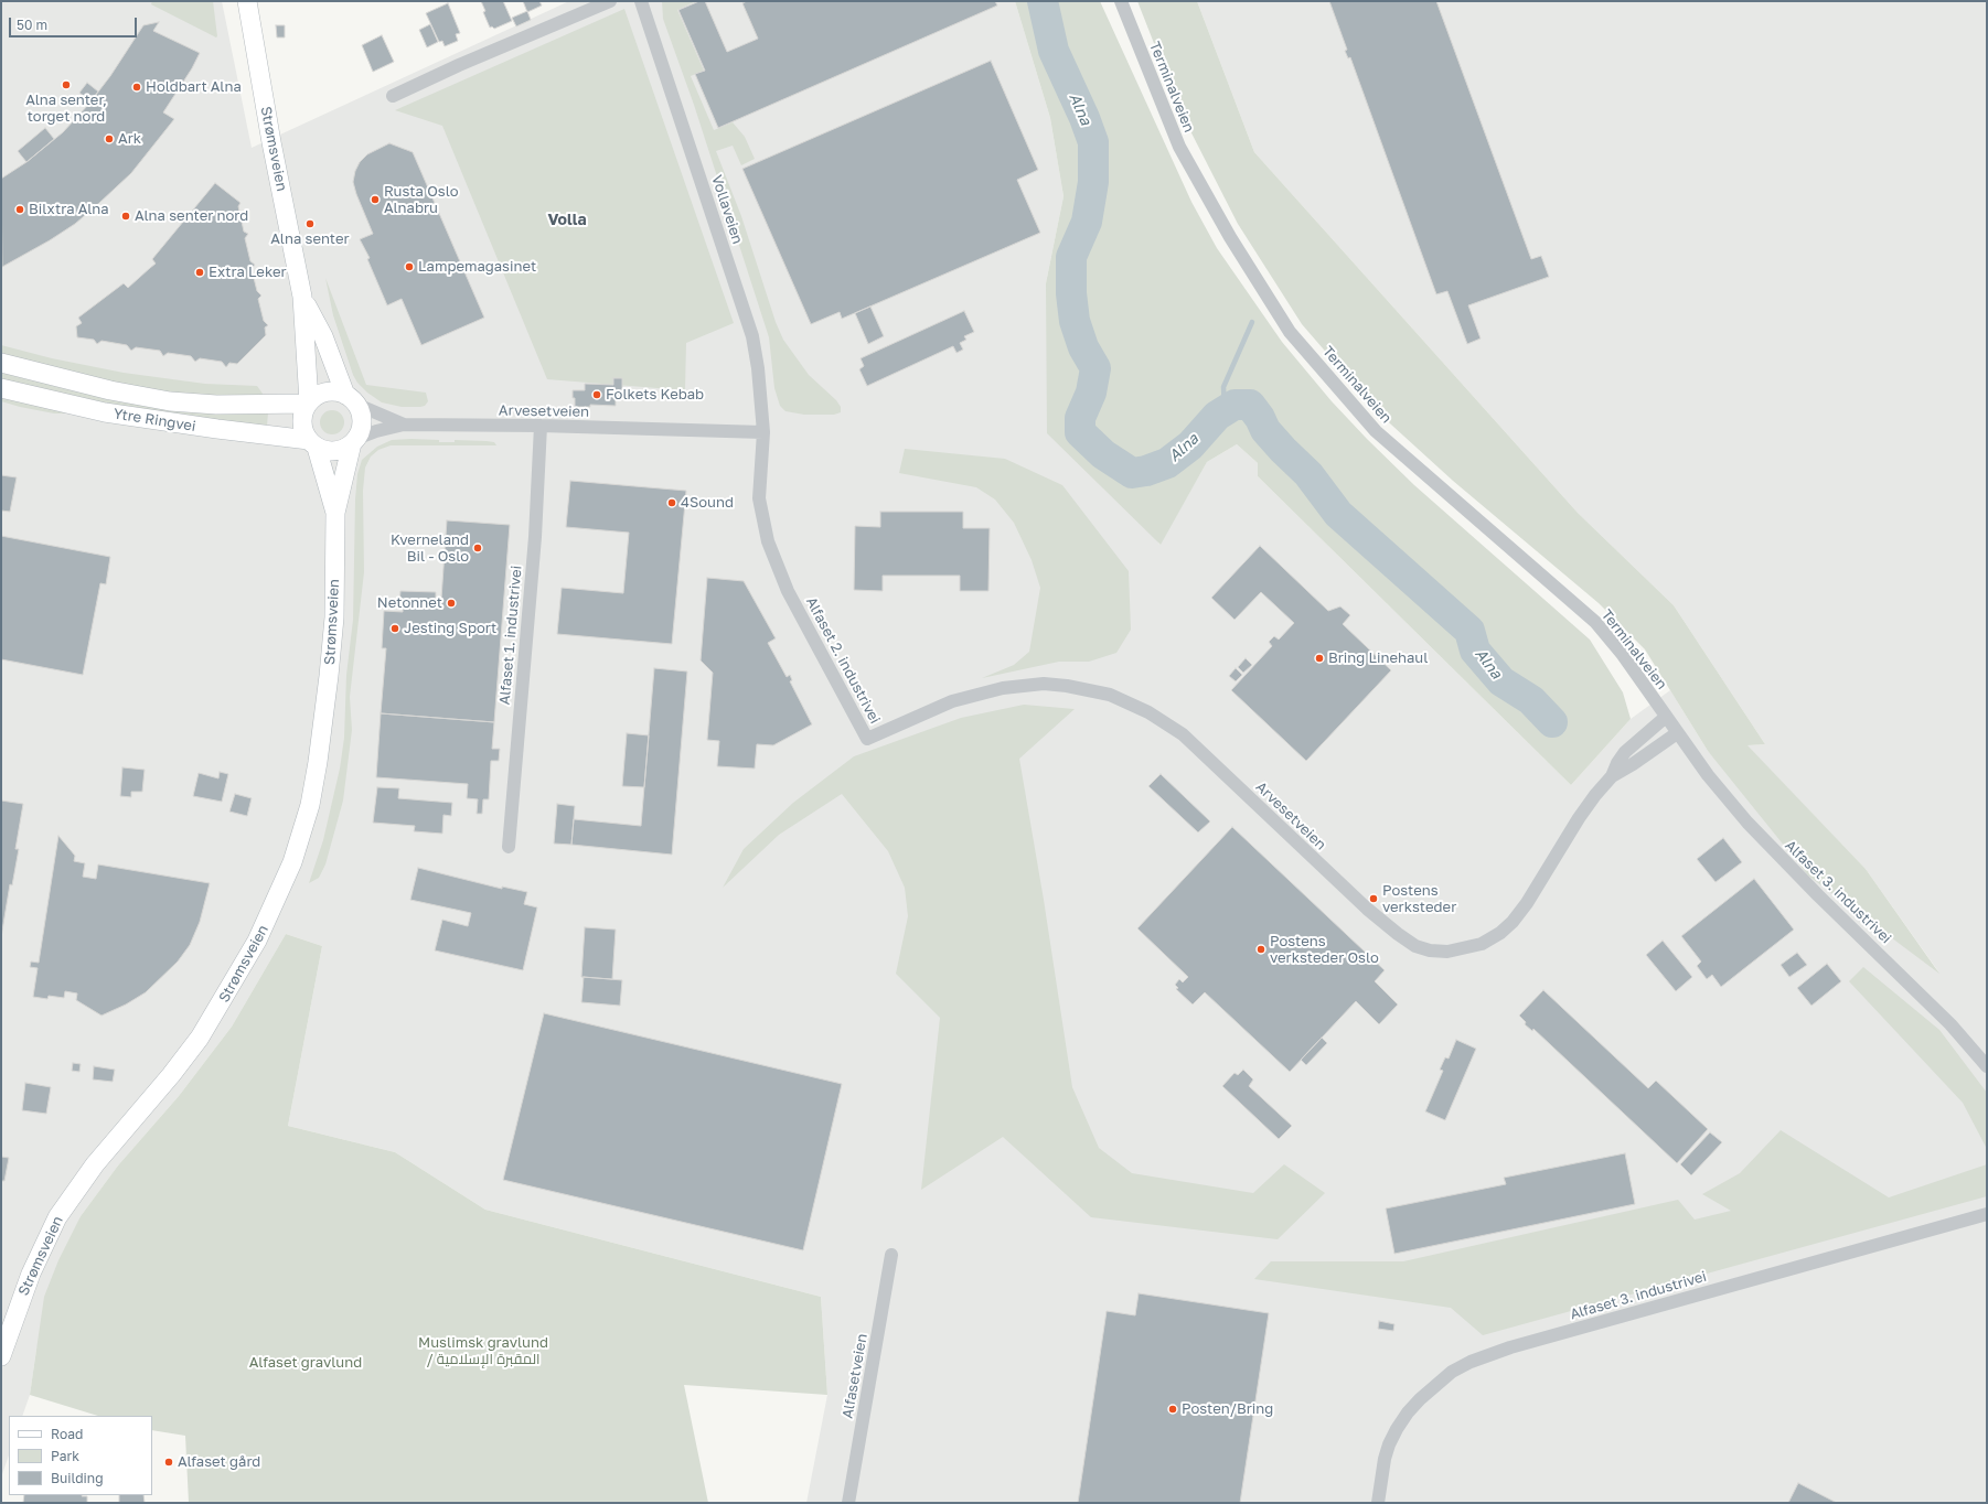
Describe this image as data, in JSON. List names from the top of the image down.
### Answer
{
  "streets": {
    "main road": ["Strømsveien", "Ytre Ringvei"],
    "street": [
      "Terminalveien",
      "Vollaveien",
      "Arvesetveien",
      "Alfaset 1. industrivei",
      "Alfaset 2. industrivei",
      "Alfaset 3. industrivei",
      "Alfasetveien"
    ]
  },
  "crossings": [
    ["Terminalveien", "Alfaset 3. industrivei"],
    ["Strømsveien", "Arvesetveien"],
    ["Strømsveien", "Ytre Ringvei"],
    ["Vollaveien", "Arvesetveien"],
    ["Vollaveien", "Alfaset 2. industrivei"],
    ["Arvesetveien", "Ytre Ringvei"],
    ["Arvesetveien", "Alfaset 1. industrivei"],
    ["Arvesetveien", "Alfaset 2. industrivei"]
  ],
  "districts": ["Volla"],
  "water": ["Alna"],
  "parks": ["Muslimsk gravlund / المقبرة الإسلامية", "Alfaset gravlund"],
  "places": [
    "Alna senter, torget nord",
    "Holdbart Alna",
    "Ark",
    "Rusta Oslo Alnabru",
    "Bilxtra Alna",
    "Alna senter nord",
    "Alna senter",
    "Lampemagasinet",
    "Extra Leker",
    "Folkets Kebab",
    "4Sound",
    "Kverneland Bil - Oslo",
    "Netonnet",
    "Jesting Sport",
    "Bring Linehaul",
    "Postens verksteder",
    "Postens verksteder Oslo",
    "Posten/Bring",
    "Alfaset gård"
  ],
  "legend": ["Road", "Park", "Building"],
  "scale_bar": "50 m"
}
